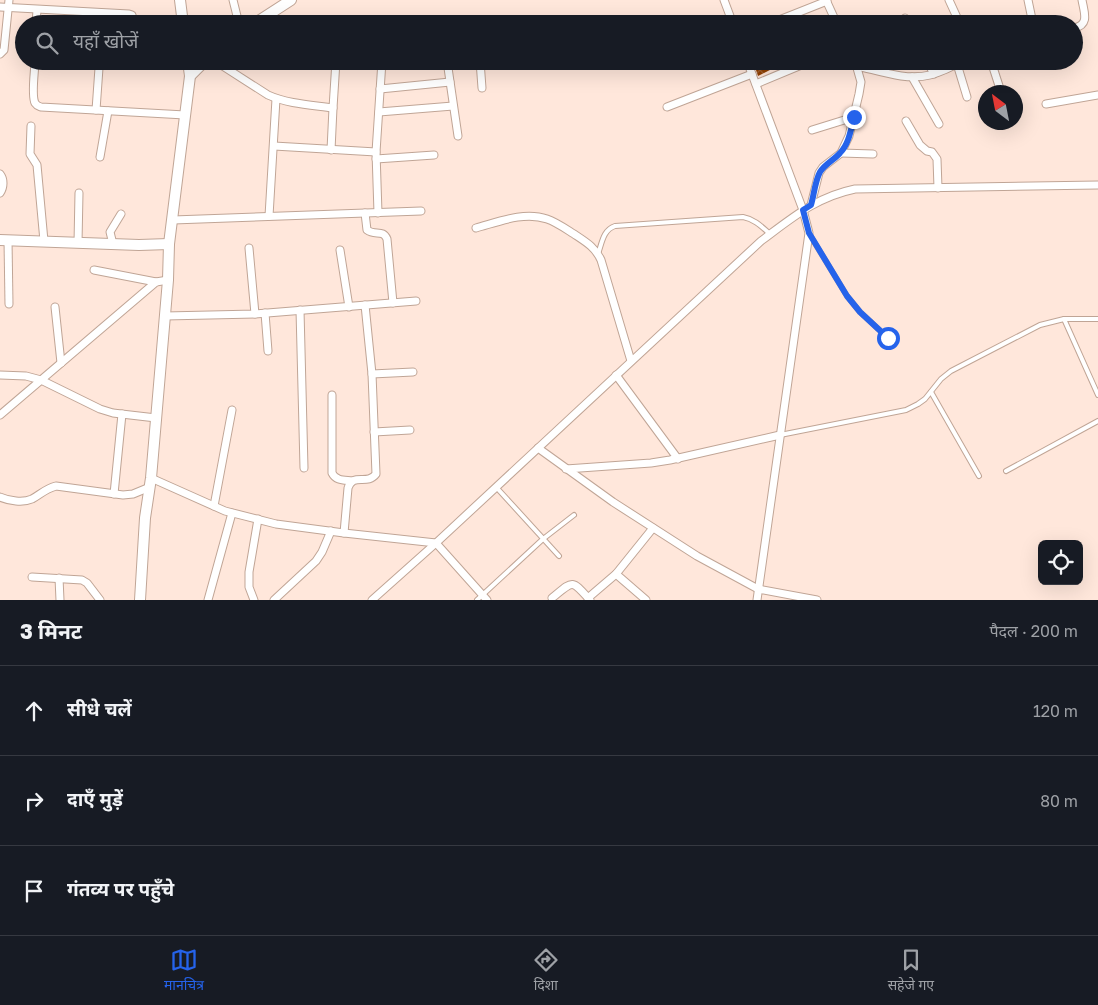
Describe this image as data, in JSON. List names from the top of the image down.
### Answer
{
  "north": "top left",
  "page": {
    "search": "यहाँ खोजें",
    "heading": ["3 मिनट", "पैदल · 200 m"],
    "list": [
      ["सीधे चलें", "120 m"],
      ["दाएँ मुड़ें", "80 m"],
      "गंतव्य पर पहुँचे"
    ],
    "nav": ["मानचित्र", "दिशा", "सहेजे गए"]
  }
}
